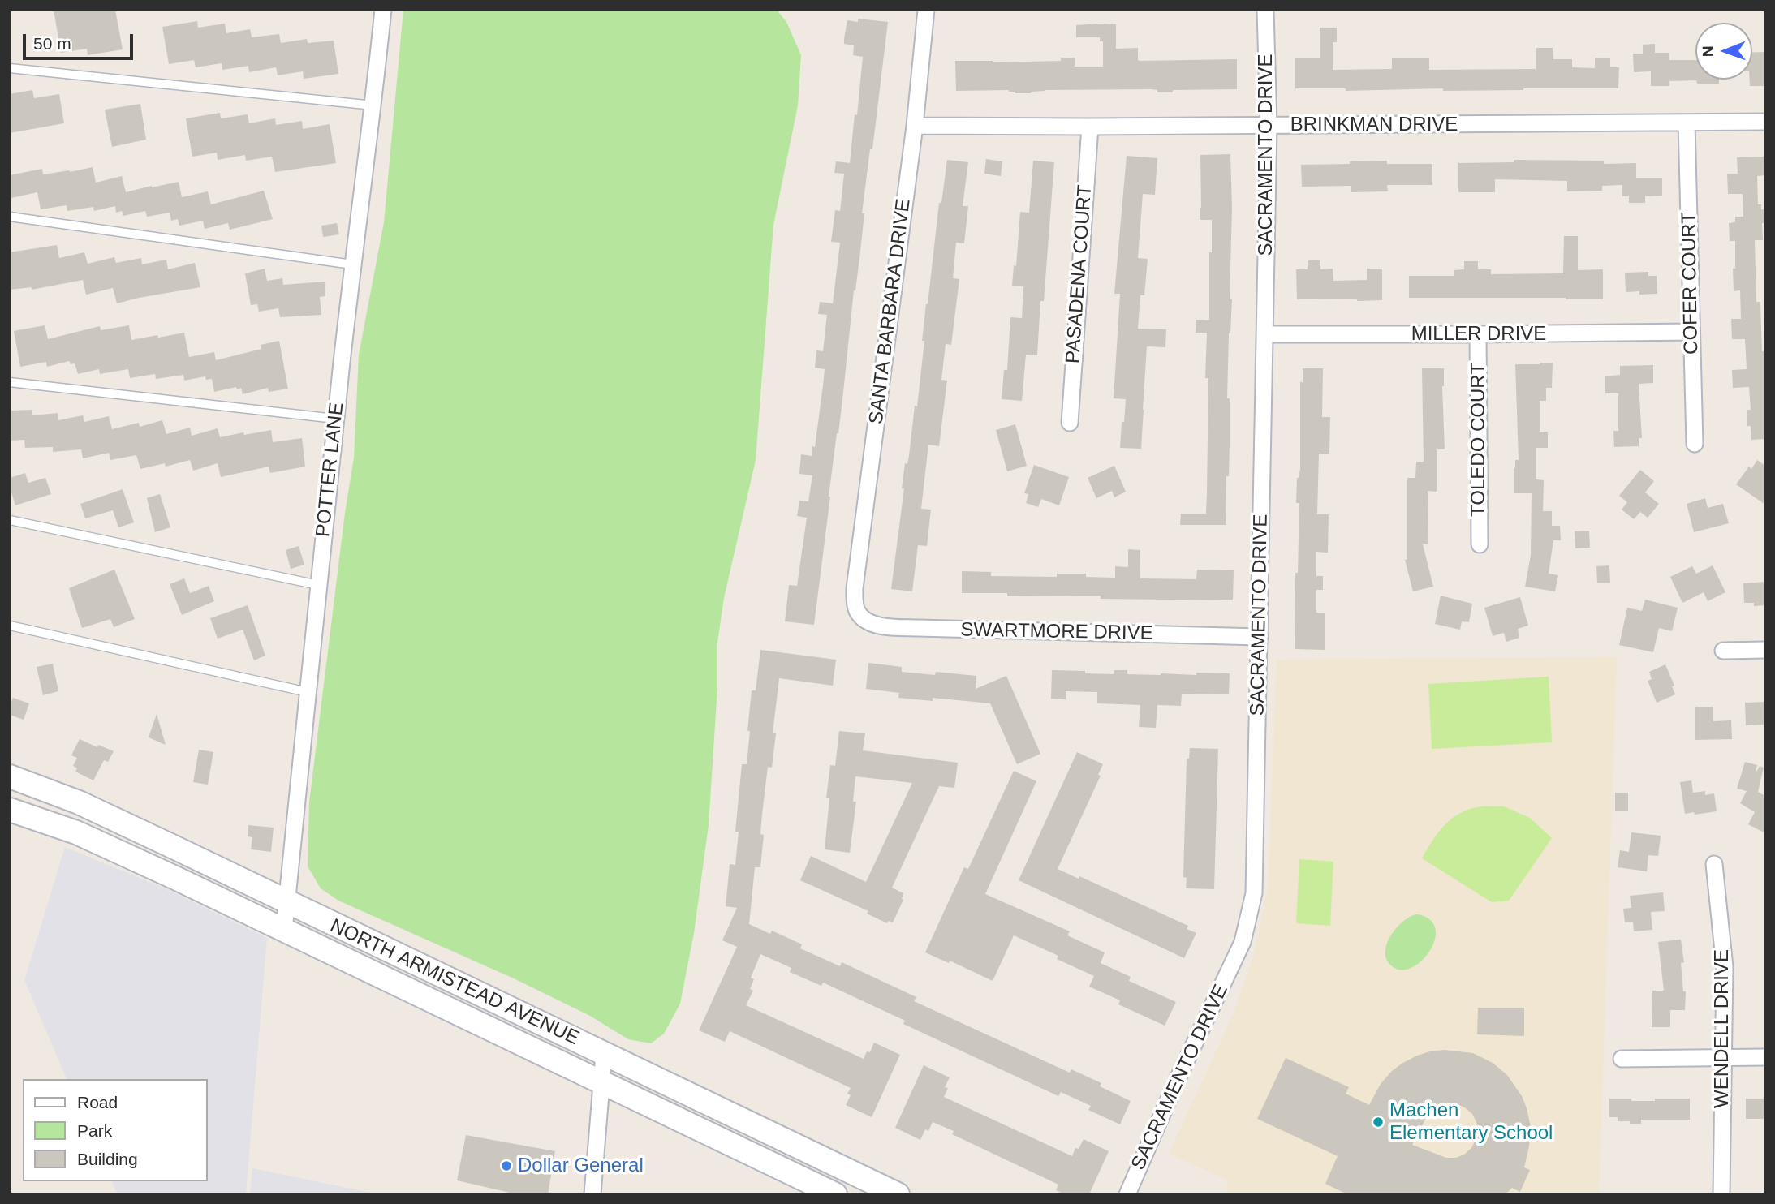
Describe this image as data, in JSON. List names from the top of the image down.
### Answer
{
  "streets": {
    "main road": ["NORTH ARMISTEAD AVENUE"],
    "street": [
      "BRINKMAN DRIVE",
      "SACRAMENTO DRIVE",
      "PASADENA COURT",
      "COFER COURT",
      "SANTA BARBARA DRIVE",
      "MILLER DRIVE",
      "TOLEDO COURT",
      "POTTER LANE",
      "SWARTMORE DRIVE",
      "WENDELL DRIVE"
    ]
  },
  "crossings": [
    ["BRINKMAN DRIVE", "SACRAMENTO DRIVE"],
    ["BRINKMAN DRIVE", "PASADENA COURT"],
    ["BRINKMAN DRIVE", "COFER COURT"],
    ["BRINKMAN DRIVE", "SANTA BARBARA DRIVE"],
    ["SACRAMENTO DRIVE", "MILLER DRIVE"],
    ["SACRAMENTO DRIVE", "SWARTMORE DRIVE"],
    ["COFER COURT", "MILLER DRIVE"],
    ["SANTA BARBARA DRIVE", "SWARTMORE DRIVE"],
    ["MILLER DRIVE", "TOLEDO COURT"],
    ["POTTER LANE", "NORTH ARMISTEAD AVENUE"]
  ],
  "places": ["Machen Elementary School", "Dollar General"],
  "legend": ["Road", "Park", "Building"],
  "scale_bar": "50 m",
  "north": "left"
}
